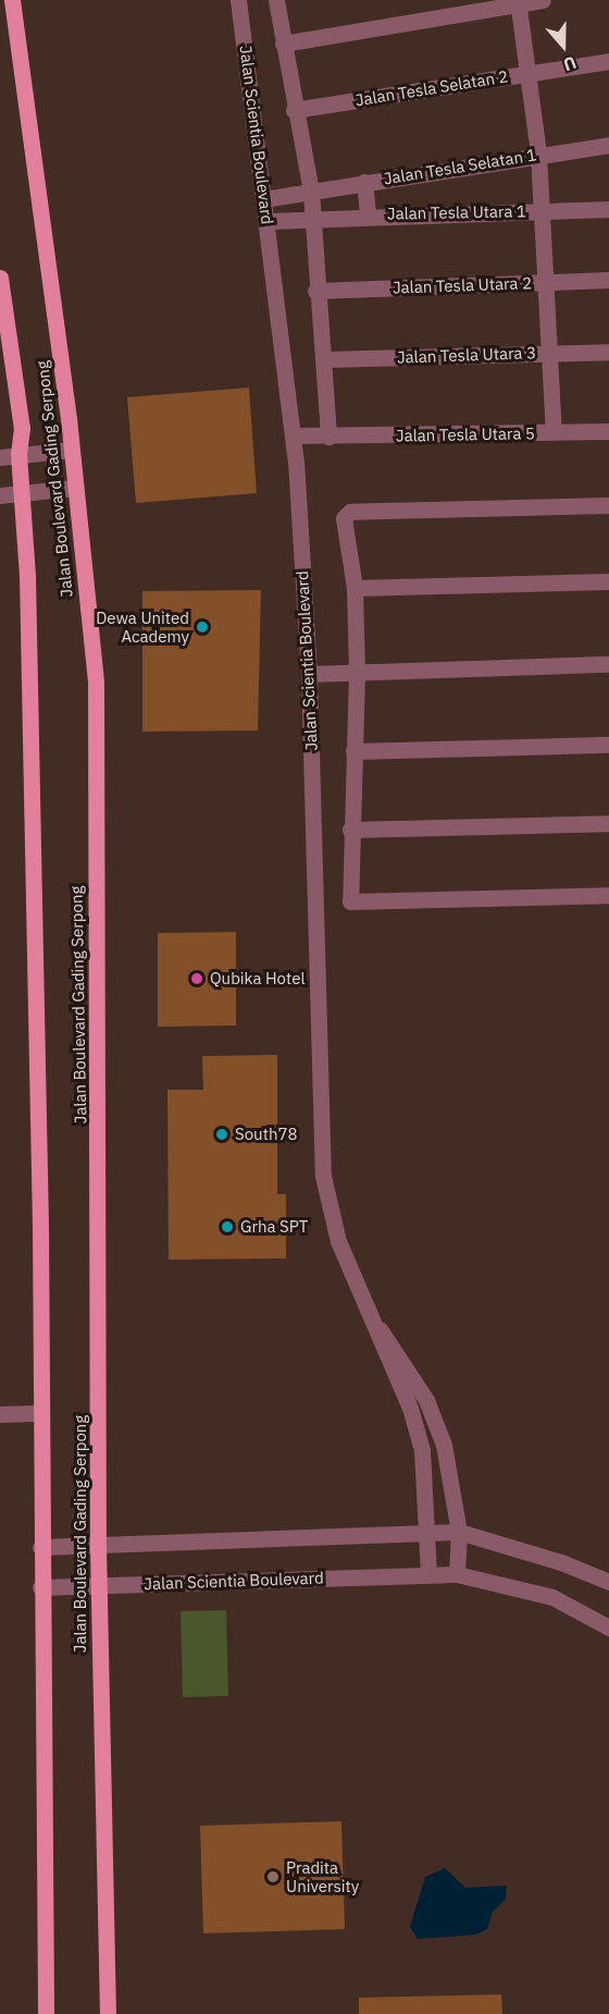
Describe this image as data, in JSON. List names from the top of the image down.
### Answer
{
  "streets": {
    "main road": ["Jalan Boulevard Gading Serpong"],
    "street": [
      "Jalan Tesla Selatan 2",
      "Jalan Scientia Boulevard",
      "Jalan Tesla Selatan 1",
      "Jalan Tesla Utara 1",
      "Jalan Tesla Utara 2",
      "Jalan Tesla Utara 3",
      "Jalan Tesla Utara 5"
    ]
  },
  "crossings": [
    ["Jalan Scientia Boulevard", "Jalan Tesla Selatan 1"],
    ["Jalan Scientia Boulevard", "Jalan Tesla Utara 1"],
    ["Jalan Scientia Boulevard", "Jalan Tesla Utara 5"],
    ["Jalan Scientia Boulevard", "Jalan Boulevard Gading Serpong"]
  ],
  "places": [
    "Dewa United Academy",
    "Qubika Hotel",
    "South78",
    "Grha SPT",
    "Pradita University"
  ],
  "north": "bottom"
}
